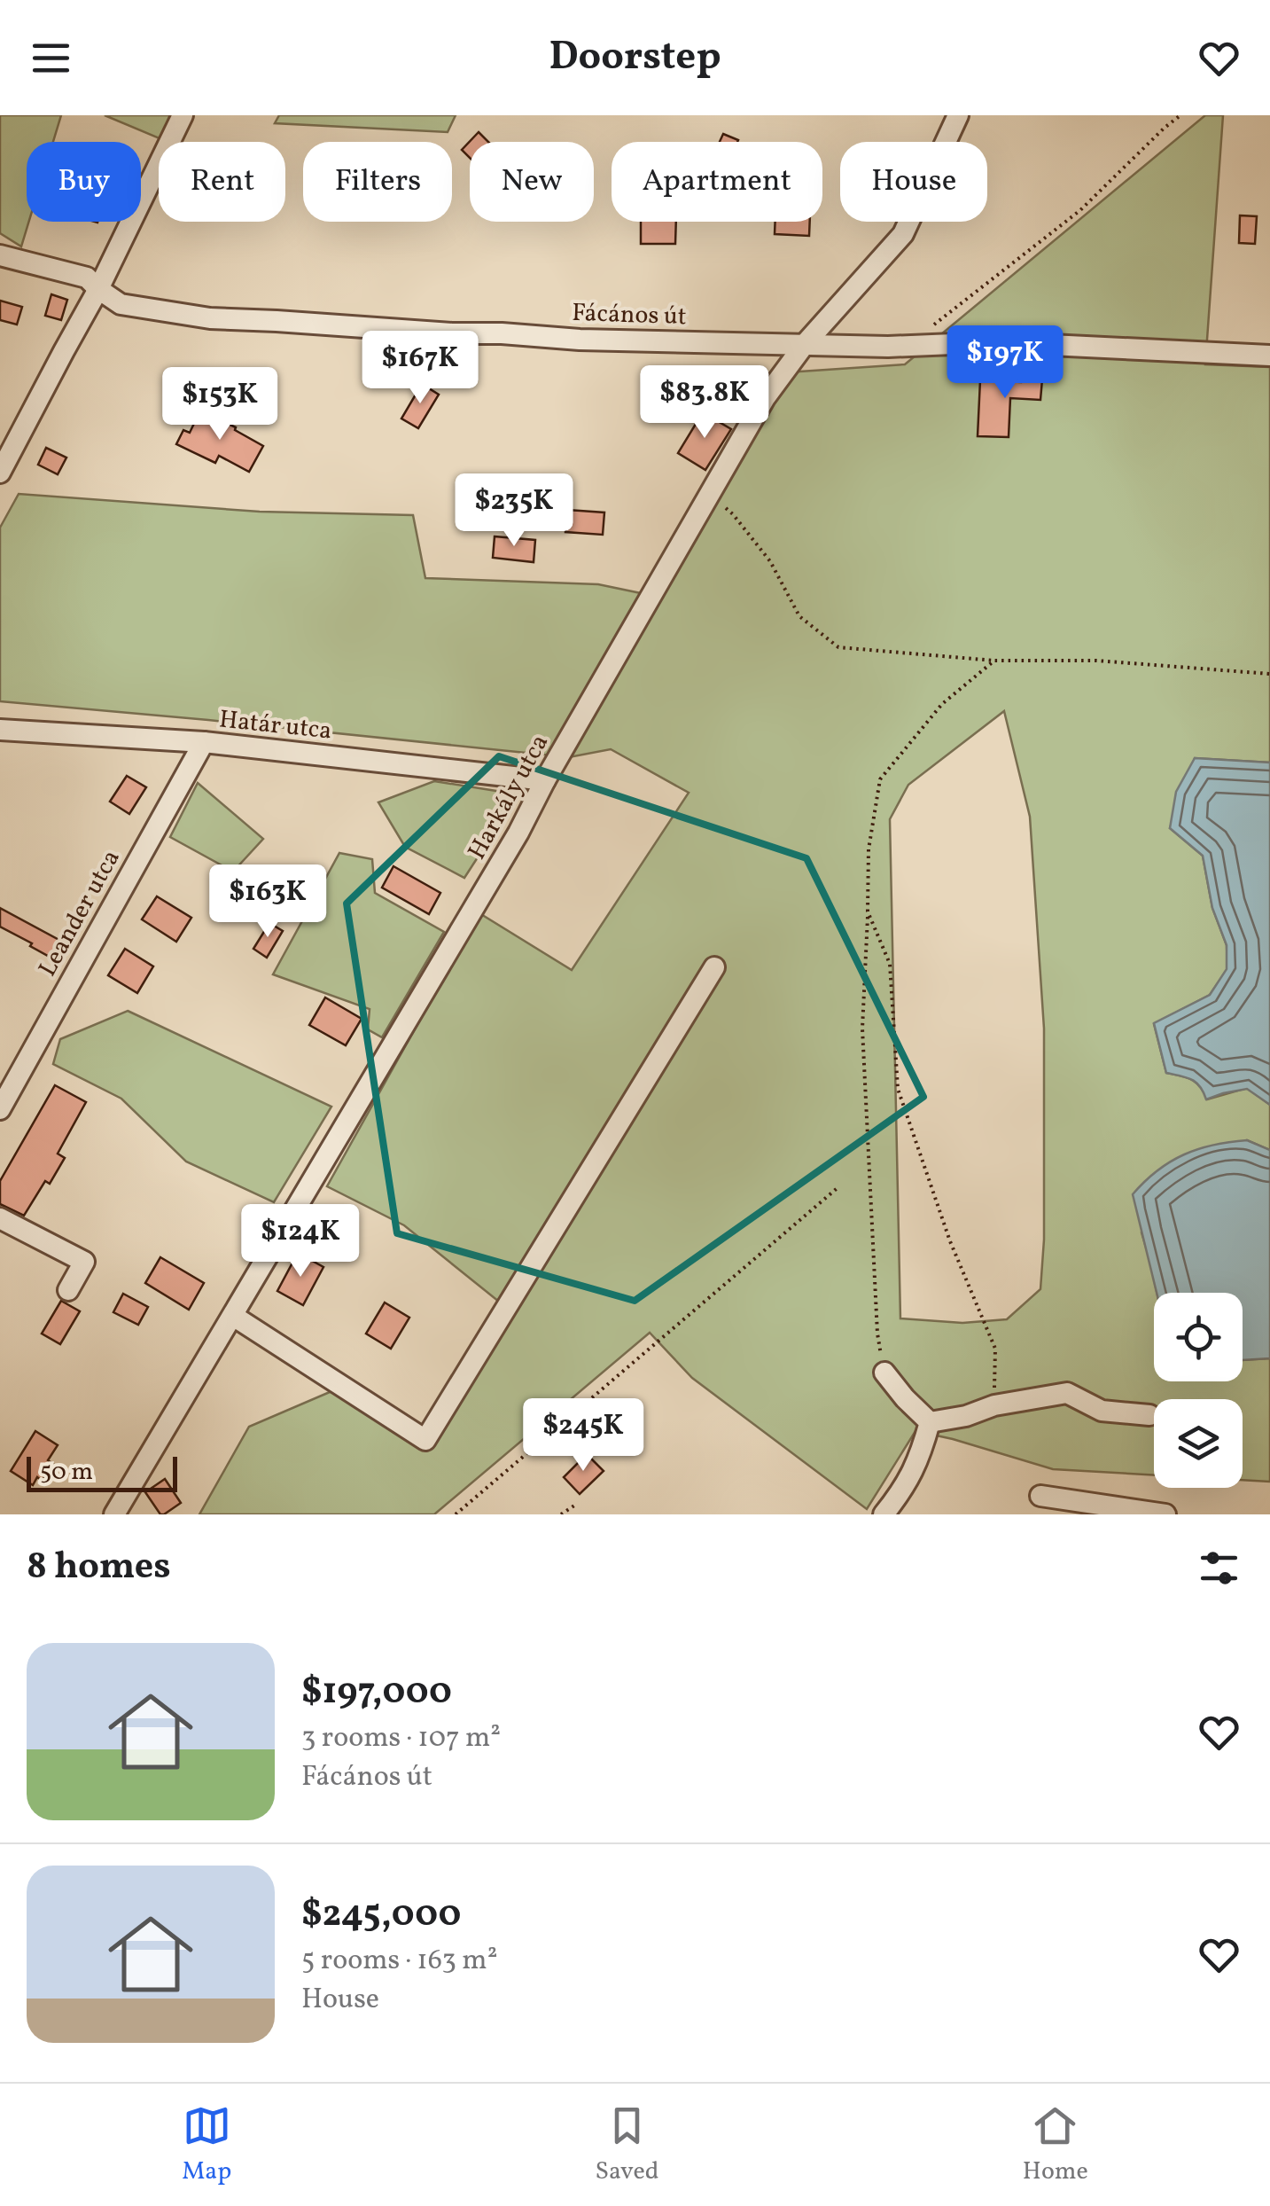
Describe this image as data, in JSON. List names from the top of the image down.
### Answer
{
  "streets": {
    "street": [
      "Fácános út",
      "Határ utca",
      "Harkály utca",
      "Leander utca"
    ]
  },
  "crossings": [
    ["Fácános út", "Harkály utca"],
    ["Határ utca", "Harkály utca"],
    ["Határ utca", "Leander utca"]
  ],
  "scale_bar": "50 m",
  "page": {
    "header": "Doorstep",
    "chip": [
      "Buy",
      "Rent",
      "Filters",
      "New",
      "Apartment",
      "House"
    ],
    "price": [
      "$197K",
      "$167K",
      "$83.8K",
      "$153K",
      "$235K",
      "$163K",
      "$124K",
      "$245K"
    ],
    "scale": "50 m",
    "heading": "8 homes",
    "list": [
      {
        "name": "$197,000",
        "note": "3 rooms · 107 m² · Fácános út"
      },
      {
        "name": "$245,000",
        "note": "5 rooms · 163 m² · House"
      }
    ],
    "tabs": ["Map", "Saved", "Home"]
  }
}
